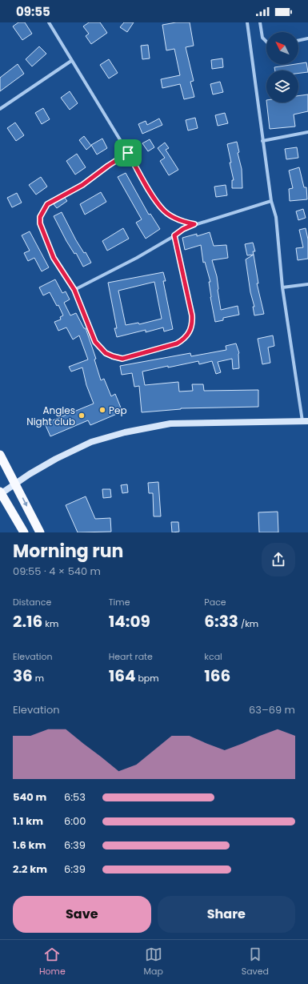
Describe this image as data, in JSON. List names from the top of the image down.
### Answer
{
  "places": ["Pep", "Angles Night club"],
  "north": "top left",
  "page": {
    "status": "09:55",
    "heading": ["Morning run", "09:55 · 4 × 540 m"],
    "stats": [
      ["Distance", "2.16 km"],
      ["Time", "14:09"],
      ["Pace", "6:33 /km"],
      ["Elevation", "36 m"],
      ["Heart rate", "164 bpm"],
      ["kcal", "166"]
    ],
    "chart": ["Elevation", "63–69 m"],
    "list": [
      {
        "name": "540 m",
        "note": "6:53"
      },
      {
        "name": "1.1 km",
        "note": "6:00"
      },
      {
        "name": "1.6 km",
        "note": "6:39"
      },
      {
        "name": "2.2 km",
        "note": "6:39"
      }
    ],
    "buttons": ["Save", "Share"],
    "tabs": ["Home", "Map", "Saved"]
  }
}
